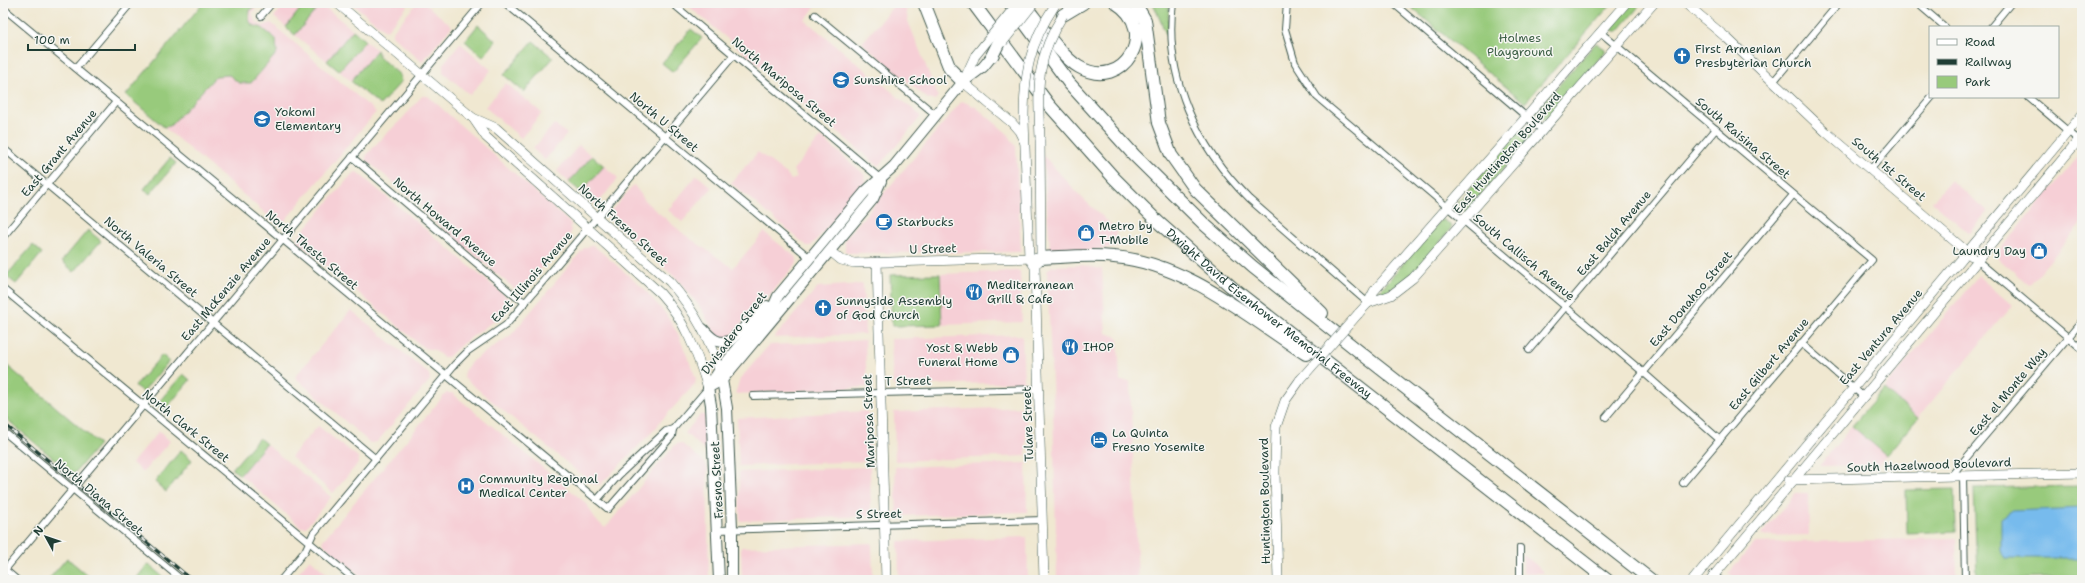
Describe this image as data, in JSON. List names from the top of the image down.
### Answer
{
  "streets": {
    "highway": ["Dwight David Eisenhower Memorial Freeway"],
    "main road": [
      "East Huntington Boulevard",
      "South 1st Street",
      "North Fresno Street",
      "U Street",
      "Divisadero Street",
      "East Ventura Avenue",
      "Mariposa Street",
      "Tulare Street",
      "South Hazelwood Boulevard",
      "Fresno Street",
      "Huntington Boulevard"
    ],
    "street": [
      "North Mariposa Street",
      "North U Street",
      "South Raisina Street",
      "East Grant Avenue",
      "North Howard Avenue",
      "East Balch Avenue",
      "North Thesta Street",
      "North Valeria Street",
      "South Callisch Avenue",
      "East Illinois Avenue",
      "East McKenzie Avenue",
      "East Donahoo Street",
      "East Gilbert Avenue",
      "T Street",
      "East el Monte Way",
      "North Clark Street",
      "North Diana Street",
      "S Street"
    ]
  },
  "crossings": [
    ["North Mariposa Street", "East Illinois Avenue"],
    ["North Mariposa Street", "Divisadero Street"],
    ["North U Street", "East Illinois Avenue"],
    ["North U Street", "Divisadero Street"],
    ["South Raisina Street", "East Huntington Boulevard"],
    ["South Raisina Street", "East Balch Avenue"],
    ["South Raisina Street", "East Donahoo Street"],
    ["South Raisina Street", "East Gilbert Avenue"],
    ["East Grant Avenue", "North Thesta Street"],
    ["East Grant Avenue", "North Valeria Street"],
    ["East Huntington Boulevard", "South Callisch Avenue"],
    ["East Huntington Boulevard", "Huntington Boulevard"],
    ["South 1st Street", "East Ventura Avenue"],
    ["South 1st Street", "East el Monte Way"],
    ["North Howard Avenue", "East Illinois Avenue"],
    ["North Howard Avenue", "East McKenzie Avenue"],
    ["North Fresno Street", "East Illinois Avenue"],
    ["North Fresno Street", "East McKenzie Avenue"],
    ["North Fresno Street", "Divisadero Street"],
    ["North Fresno Street", "Fresno Street"],
    ["East Balch Avenue", "South Callisch Avenue"],
    ["U Street", "Divisadero Street"],
    ["U Street", "Mariposa Street"],
    ["U Street", "Tulare Street"],
    ["North Thesta Street", "East Illinois Avenue"],
    ["North Thesta Street", "East McKenzie Avenue"],
    ["North Valeria Street", "East Illinois Avenue"],
    ["North Valeria Street", "East McKenzie Avenue"],
    ["South Callisch Avenue", "East Donahoo Street"],
    ["South Callisch Avenue", "East Gilbert Avenue"],
    ["East Illinois Avenue", "North Clark Street"],
    ["East McKenzie Avenue", "North Clark Street"],
    ["East McKenzie Avenue", "North Diana Street"],
    ["Divisadero Street", "Fresno Street"],
    ["East Ventura Avenue", "South Hazelwood Boulevard"],
    ["T Street", "Mariposa Street"],
    ["T Street", "Tulare Street"],
    ["East el Monte Way", "South Hazelwood Boulevard"],
    ["Mariposa Street", "S Street"],
    ["Tulare Street", "S Street"],
    ["Fresno Street", "S Street"]
  ],
  "parks": ["Holmes Playground"],
  "places": {
    "church": ["First Armenian Presbyterian Church", "Sunnyside Assembly of God Church"],
    "school or university": ["Sunshine School", "Yokomi Elementary"],
    "cafe": ["Starbucks"],
    "shop": ["Metro by T-Mobile", "Laundry Day", "Yost & Webb Funeral Home"],
    "restaurant": ["Mediterranean Grill & Cafe", "IHOP"],
    "hotel": ["La Quinta Fresno Yosemite"],
    "hospital": ["Community Regional Medical Center"]
  },
  "legend": ["Road", "Railway", "Park"],
  "scale_bar": "100 m",
  "north": "top left"
}
